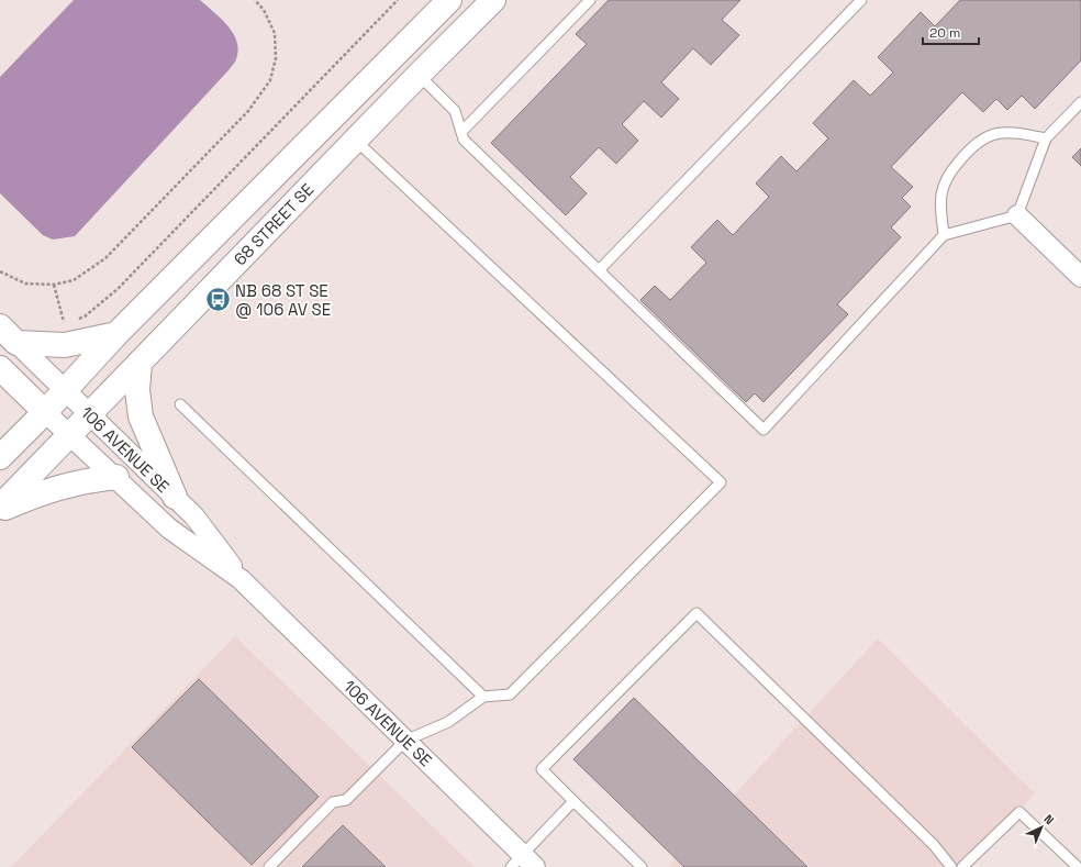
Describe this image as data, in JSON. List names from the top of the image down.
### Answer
{
  "streets": {
    "street": ["68 STREET SE", "106 AVENUE SE"]
  },
  "crossings": [
    ["68 STREET SE", "106 AVENUE SE"]
  ],
  "places": {
    "bus stop": ["NB 68 ST SE @ 106 AV SE"]
  },
  "scale_bar": "20 m",
  "north": "top right"
}
